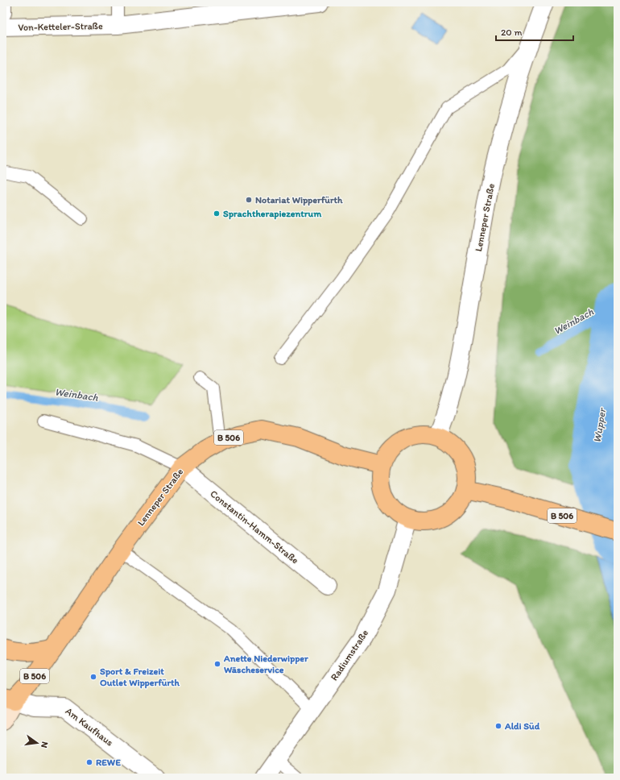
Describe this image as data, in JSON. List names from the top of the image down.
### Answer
{
  "streets": {
    "main road": ["Lenneper Straße", "B 506"],
    "street": [
      "Von-Ketteler-Straße",
      "Constantin-Hamm-Straße",
      "Radiumstraße",
      "Am Kaufhaus"
    ]
  },
  "crossings": [
    ["Lenneper Straße", "B 506"],
    ["Lenneper Straße", "Constantin-Hamm-Straße"],
    ["Lenneper Straße", "Radiumstraße"],
    ["Lenneper Straße", "Am Kaufhaus"],
    ["B 506", "Radiumstraße"]
  ],
  "water": ["Weinbach", "Wupper"],
  "places": [
    "Notariat Wipperfürth",
    "Sprachtherapiezentrum",
    "Anette Niederwipper Wäscheservice",
    "Sport & Freizeit Outlet Wipperfürth",
    "Aldi Süd",
    "REWE"
  ],
  "scale_bar": "20 m",
  "north": "right"
}
